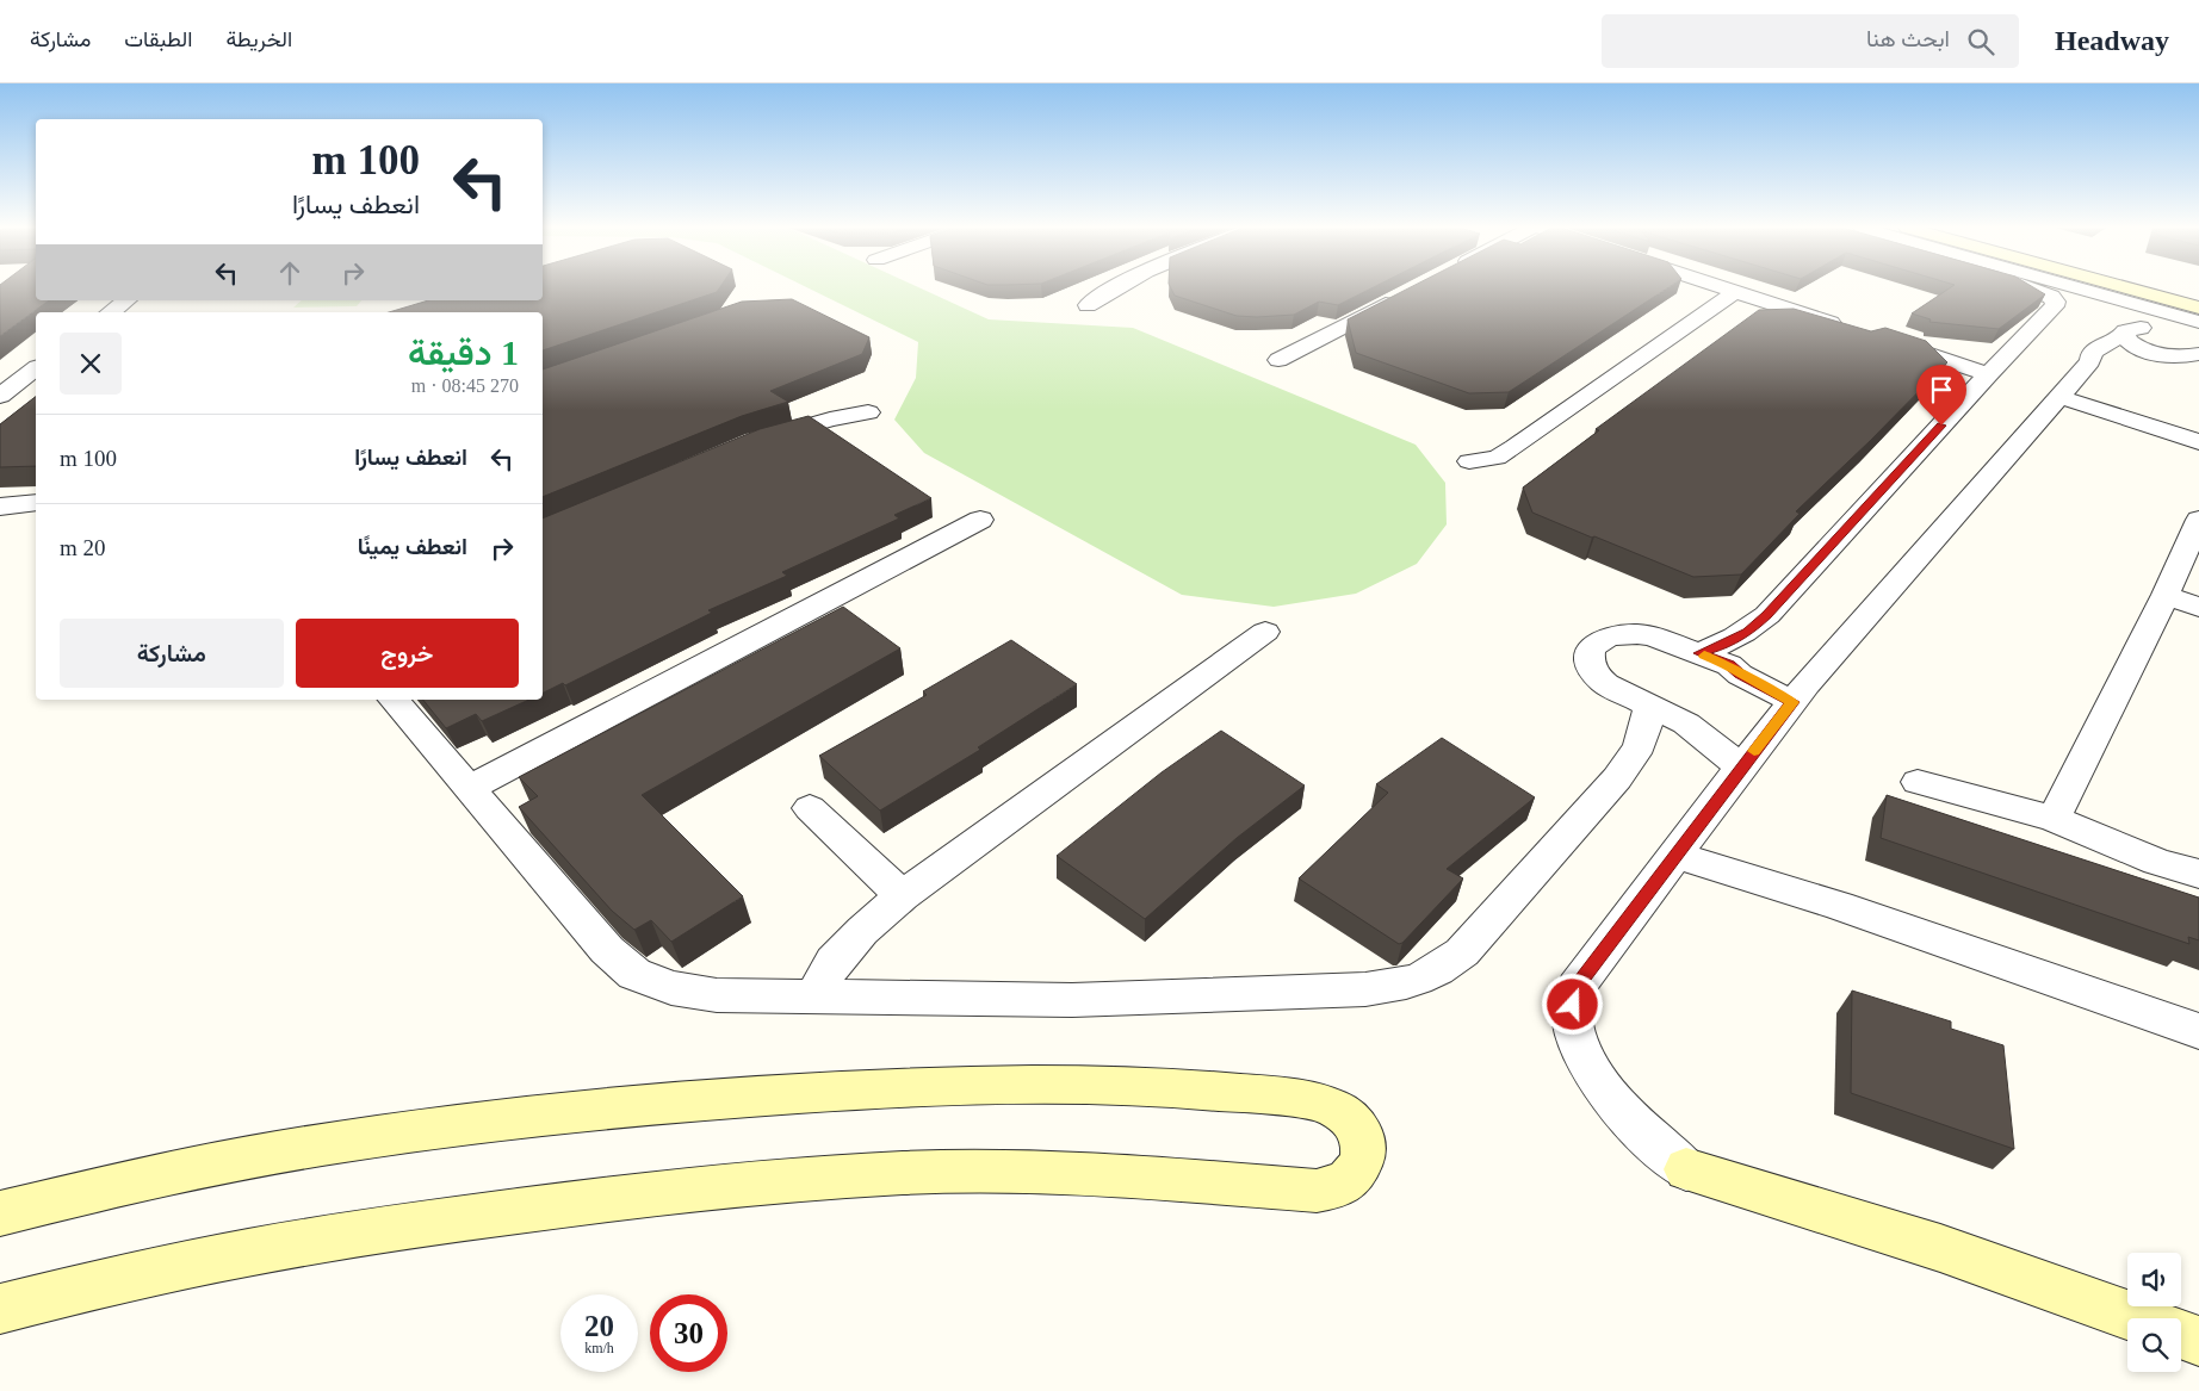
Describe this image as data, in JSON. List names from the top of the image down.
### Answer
{
  "page": {
    "header": "Headway",
    "search": "ابحث هنا",
    "nav": ["الخريطة", "الطبقات", "مشاركة"],
    "turn": ["100 m", "انعطف يسارًا"],
    "heading": ["1 دقيقة", "270 m · 08:45"],
    "list": [
      {
        "name": "انعطف يسارًا",
        "value": "100 m"
      },
      {
        "name": "انعطف يمينًا",
        "value": "20 m"
      }
    ],
    "buttons": ["خروج", "مشاركة"],
    "speed": "20 km/h",
    "limit": "30"
  }
}
